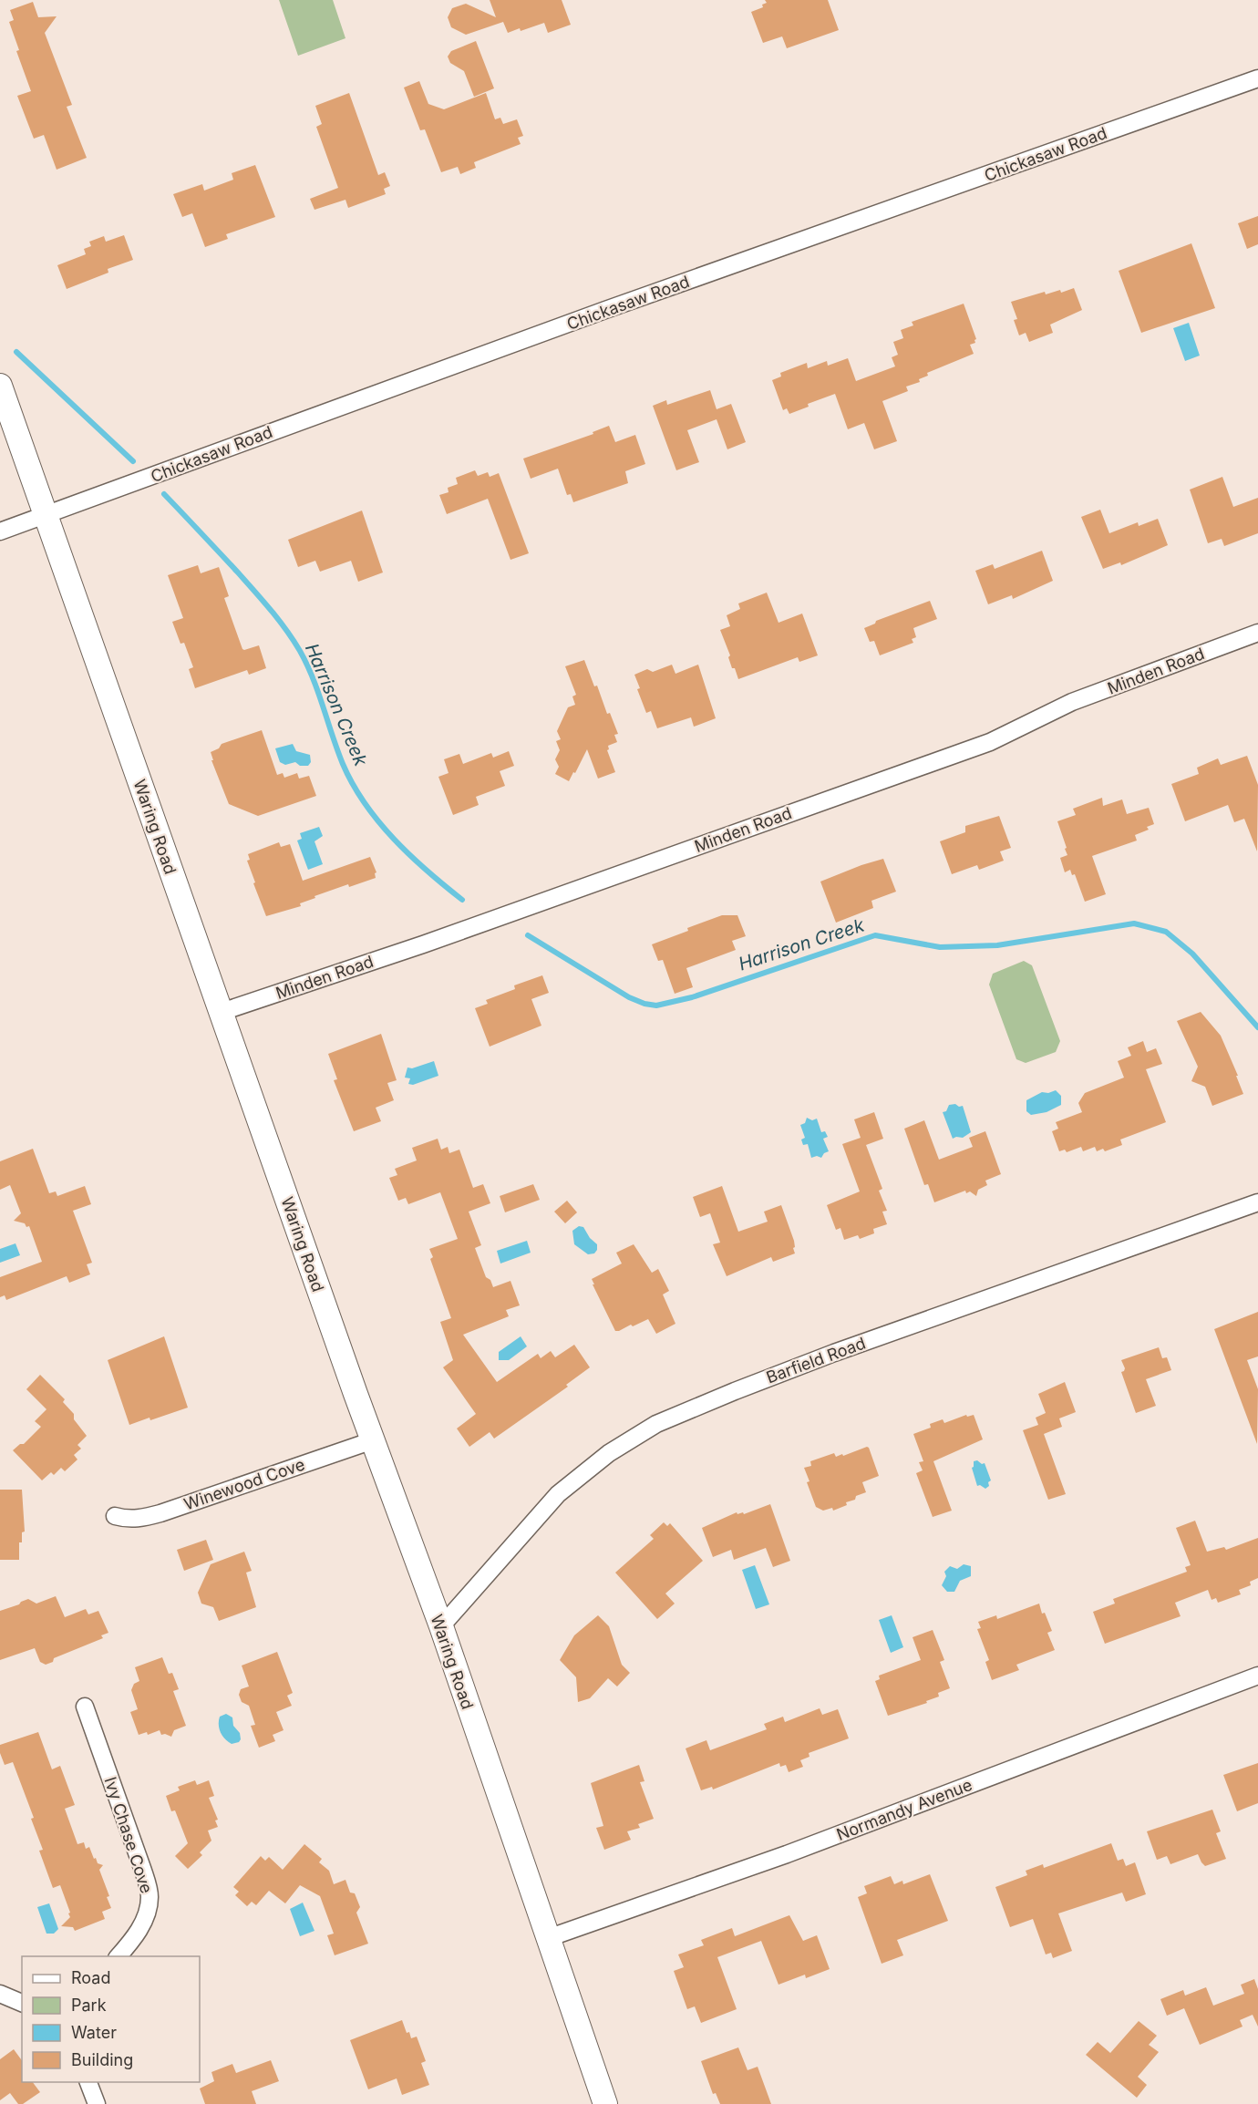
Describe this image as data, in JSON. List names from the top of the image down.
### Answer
{
  "streets": {
    "main road": ["Waring Road"],
    "street": [
      "Chickasaw Road",
      "Minden Road",
      "Barfield Road",
      "Winewood Cove",
      "Normandy Avenue",
      "Ivy Chase Cove"
    ]
  },
  "crossings": [
    ["Chickasaw Road", "Waring Road"],
    ["Minden Road", "Waring Road"],
    ["Waring Road", "Barfield Road"],
    ["Waring Road", "Winewood Cove"],
    ["Waring Road", "Normandy Avenue"]
  ],
  "water": ["Harrison Creek"],
  "legend": [
    "Road",
    "Park",
    "Water",
    "Building"
  ]
}
